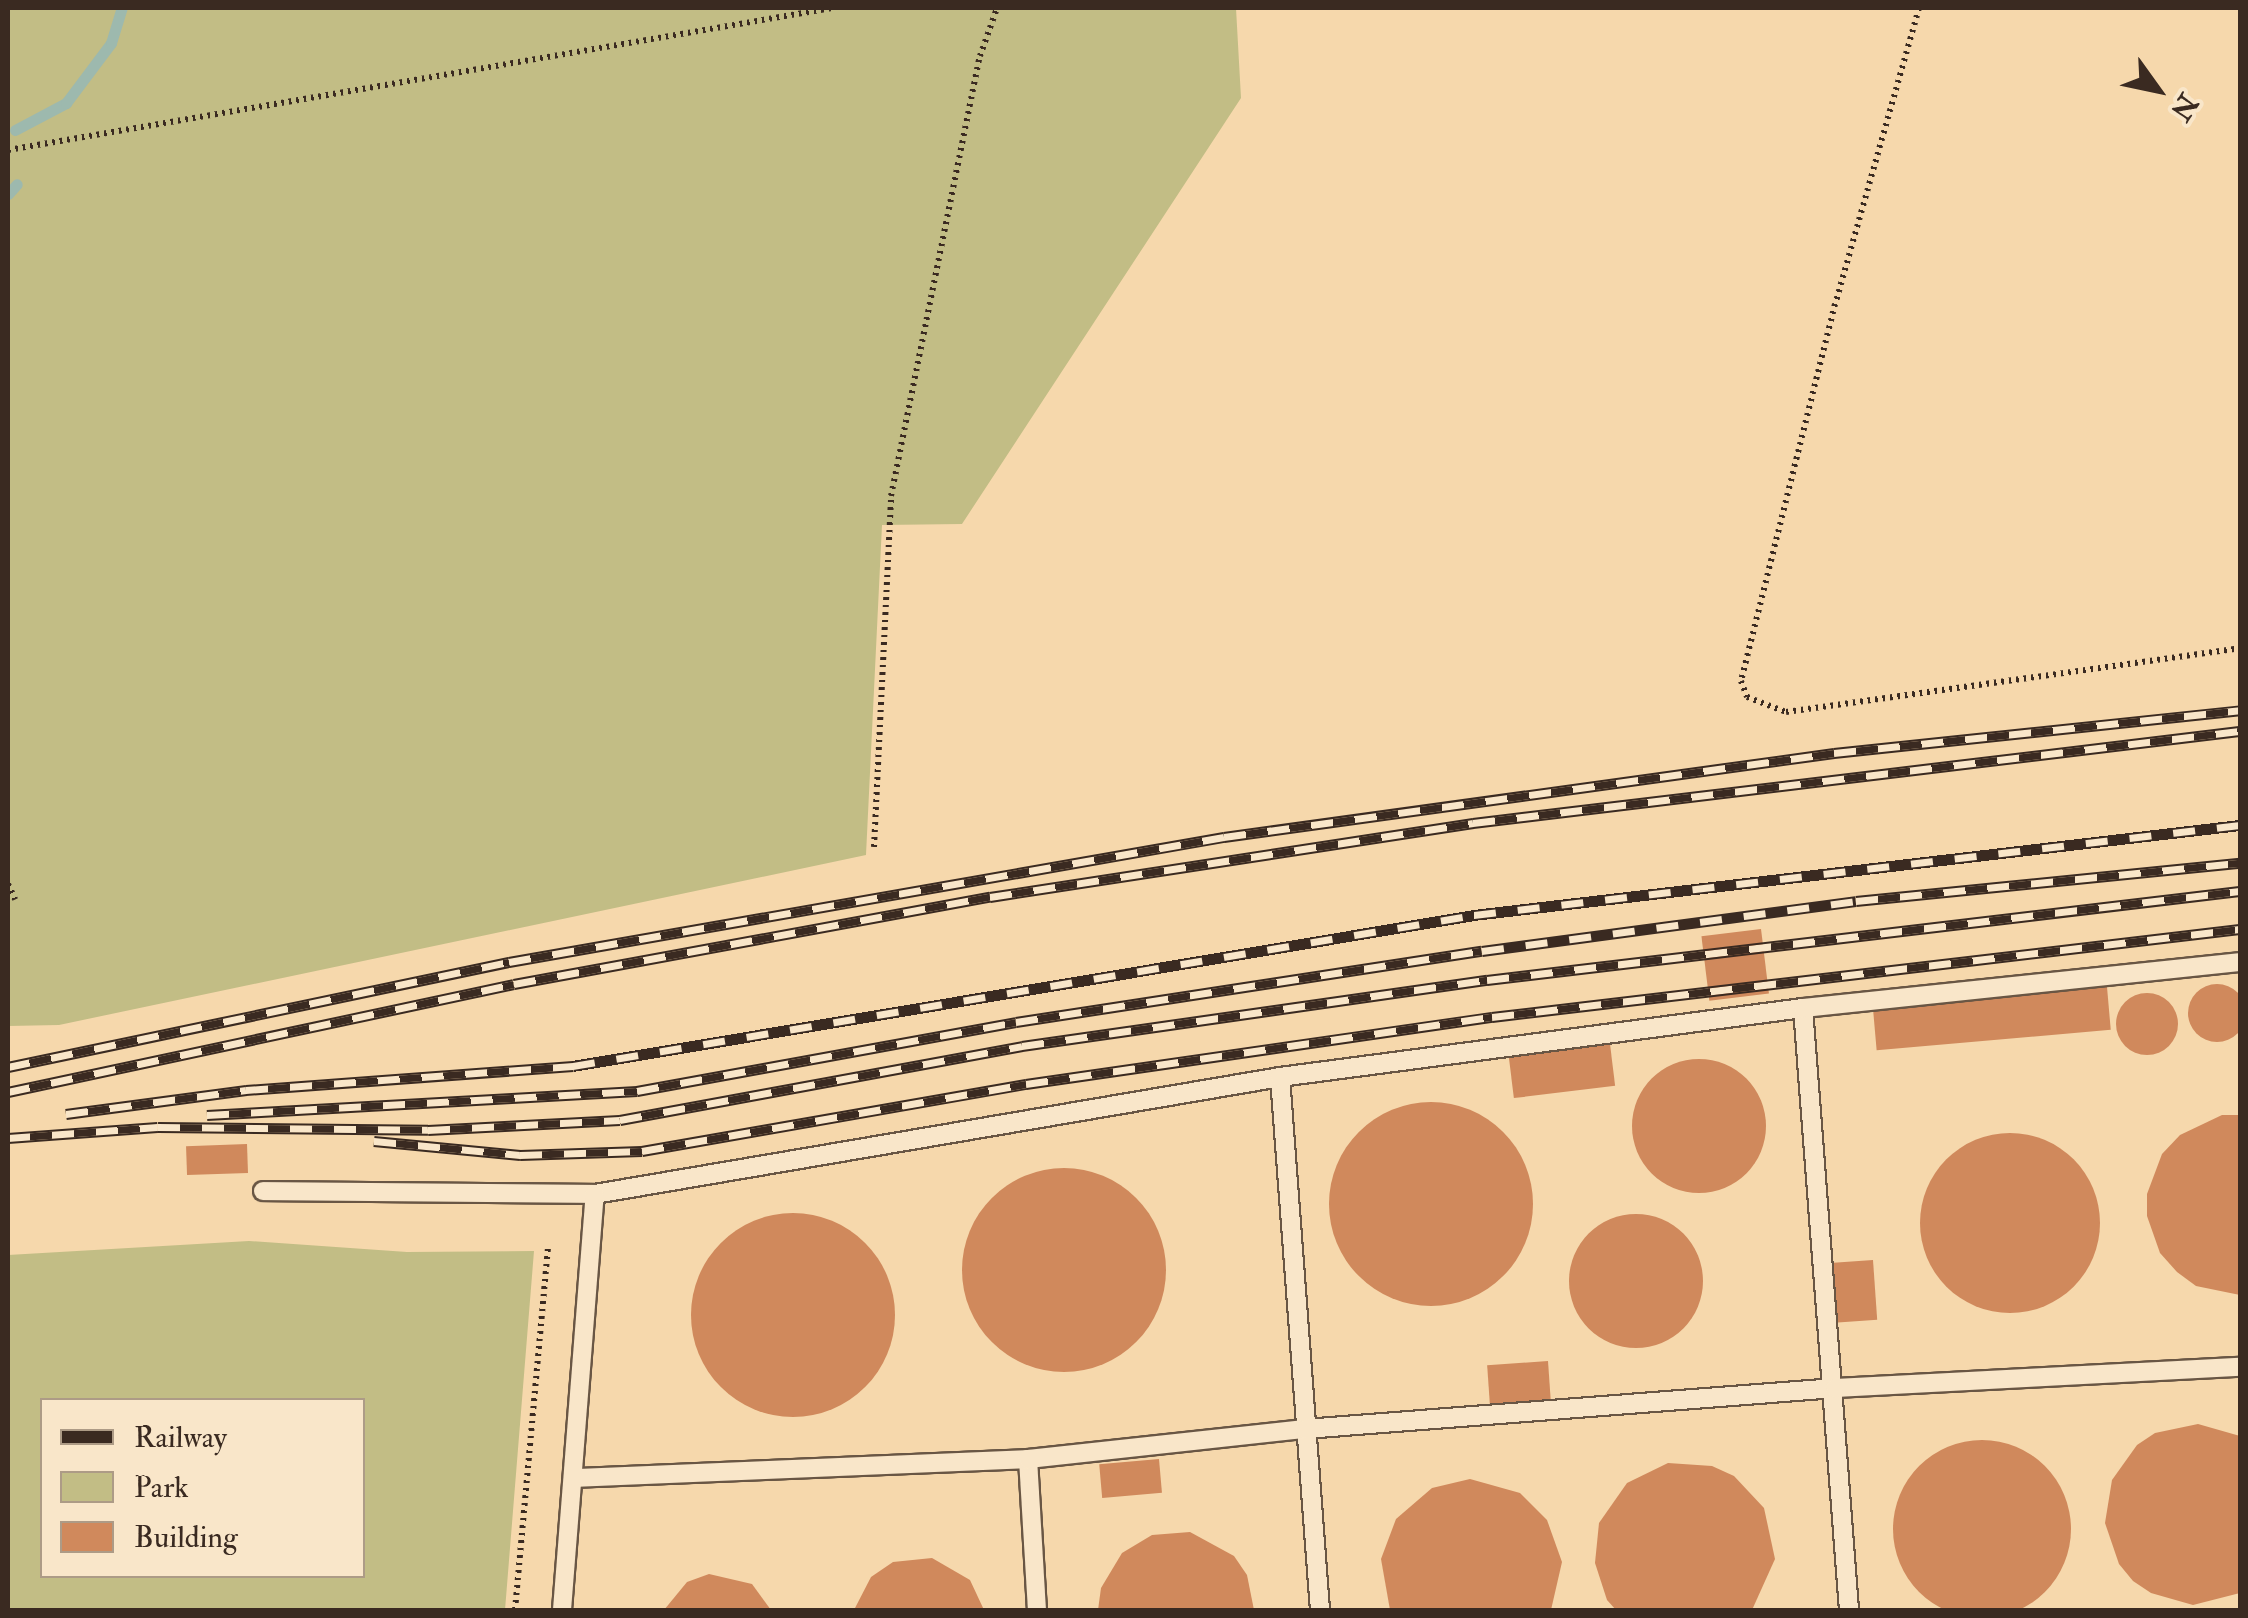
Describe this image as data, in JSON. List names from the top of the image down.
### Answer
{
  "legend": ["Railway", "Park", "Building"],
  "north": "bottom right"
}
